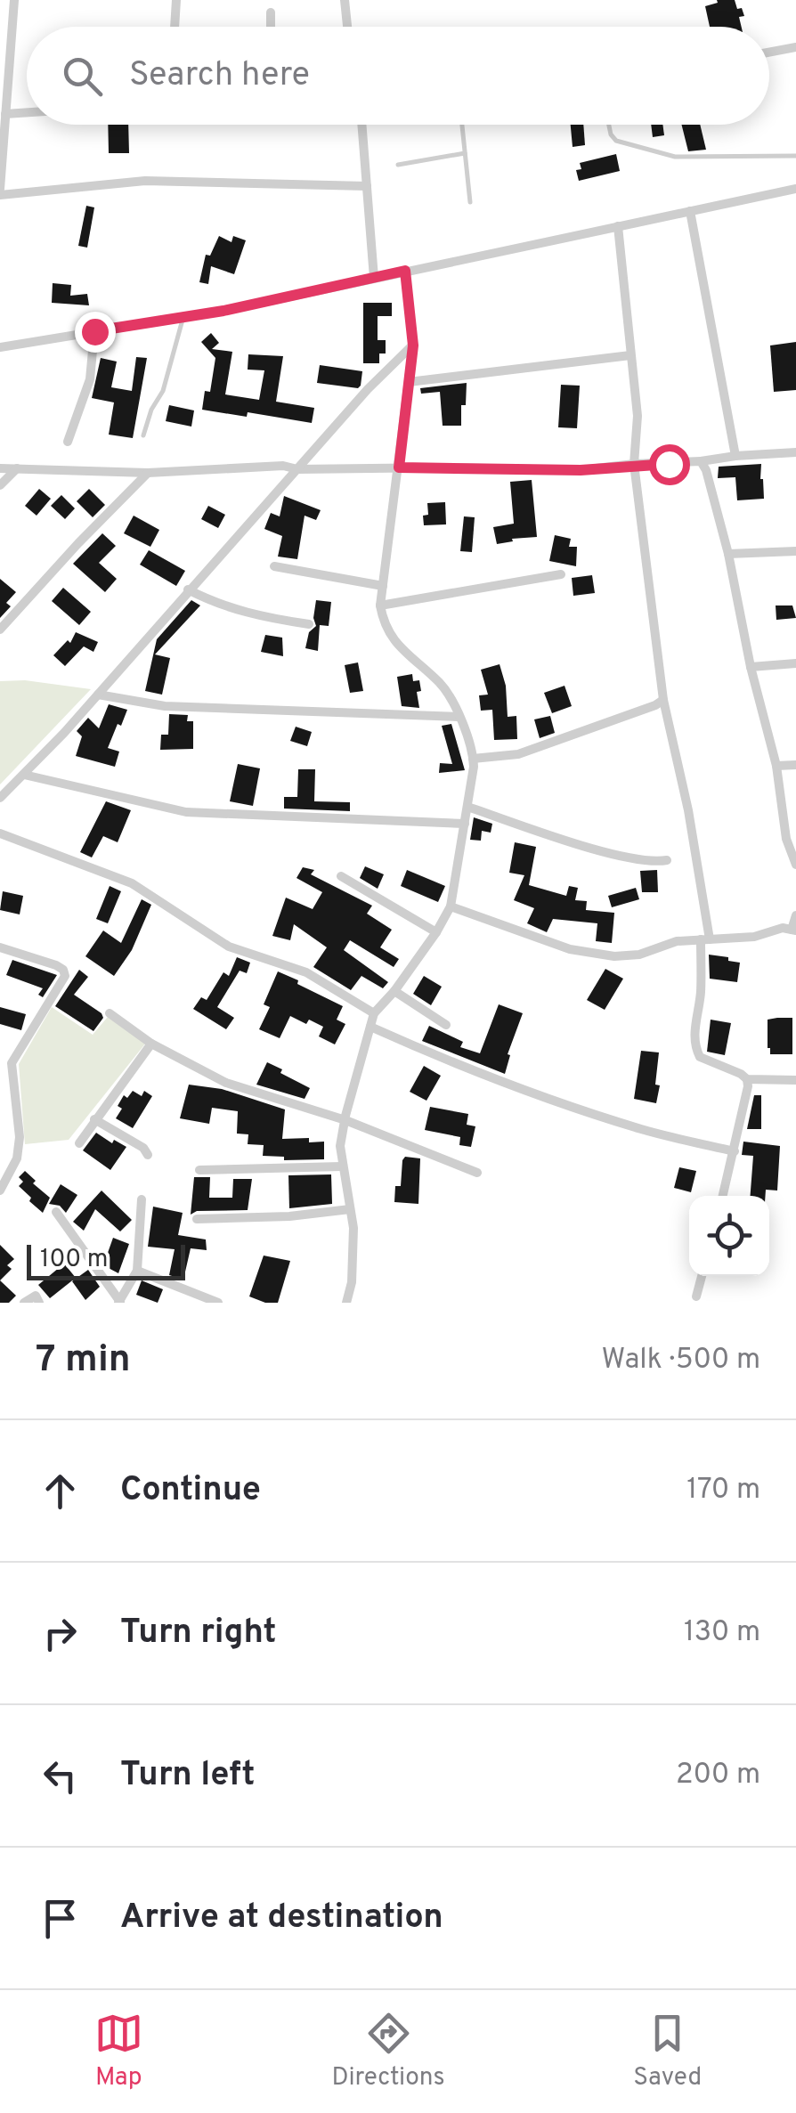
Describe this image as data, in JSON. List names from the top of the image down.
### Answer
{
  "scale_bar": "100 m",
  "page": {
    "search": "Search here",
    "scale": "100 m",
    "heading": ["7 min", "Walk · 500 m"],
    "list": [
      ["Continue", "170 m"],
      ["Turn right", "130 m"],
      ["Turn left", "200 m"],
      "Arrive at destination"
    ],
    "nav": ["Map", "Directions", "Saved"]
  }
}
